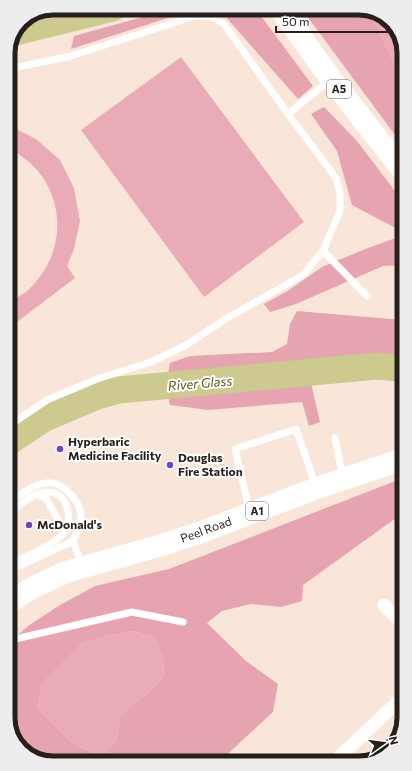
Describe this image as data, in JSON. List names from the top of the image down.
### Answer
{
  "streets": {
    "highway": ["A5", "A1", "Peel Road"]
  },
  "water": ["River Glass"],
  "places": ["Hyperbaric Medicine Facility", "Douglas Fire Station", "McDonald's"],
  "scale_bar": "50 m",
  "north": "right"
}
